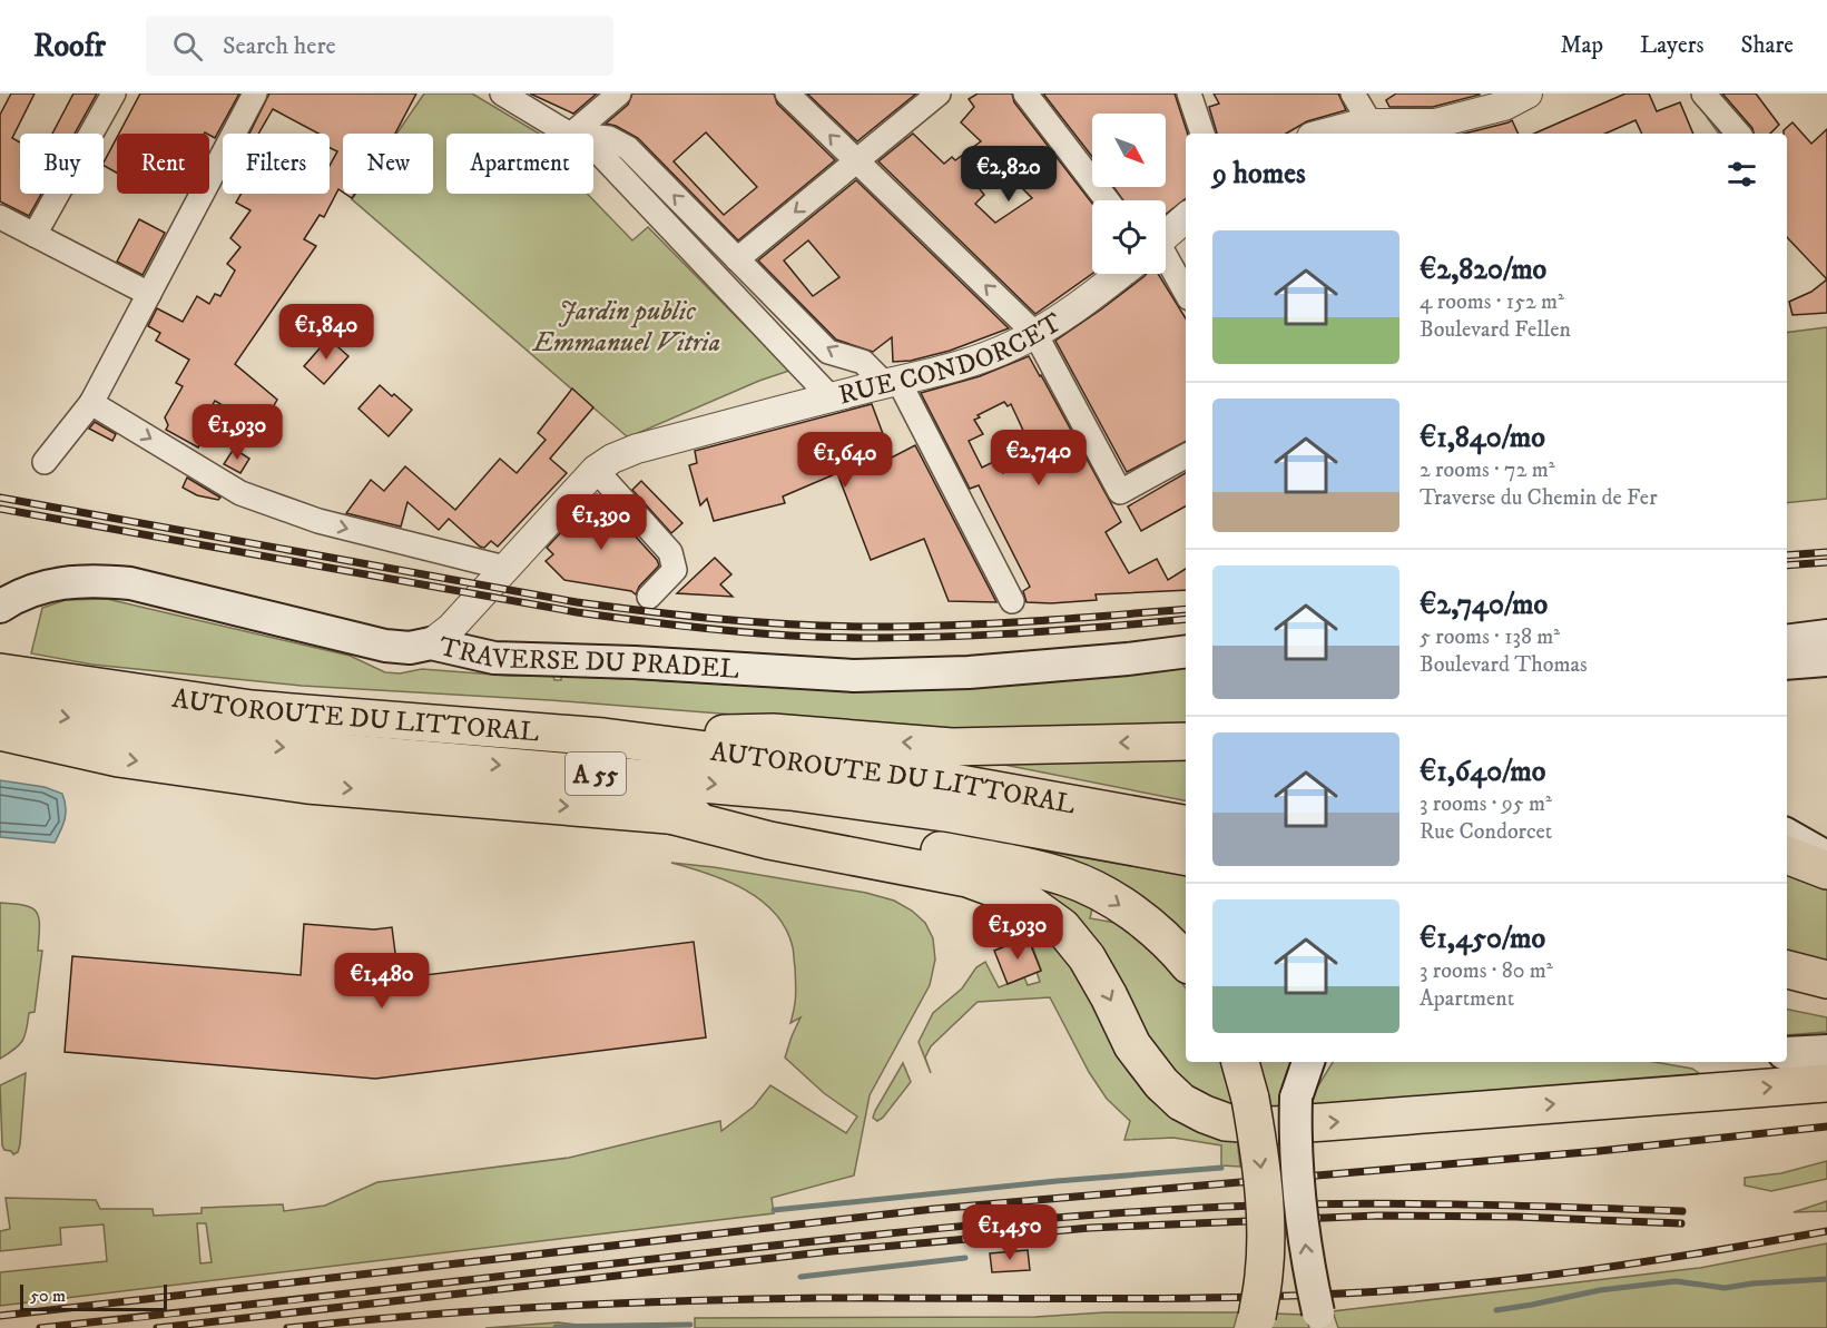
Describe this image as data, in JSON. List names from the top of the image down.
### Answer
{
  "streets": {
    "highway": ["AUTOROUTE DU LITTORAL", "A 55"],
    "main road": ["TRAVERSE DU PRADEL"],
    "street": ["RUE CONDORCET"]
  },
  "crossings": [
    ["RUE CONDORCET", "TRAVERSE DU PRADEL"]
  ],
  "parks": ["Jardin public Emmanuel Vitria"],
  "scale_bar": "50 m",
  "north": "bottom right",
  "page": {
    "header": "Roofr",
    "search": "Search here",
    "nav": ["Map", "Layers", "Share"],
    "chip": [
      "Buy",
      "Rent",
      "Filters",
      "New",
      "Apartment"
    ],
    "heading": "9 homes",
    "price": [
      "€2,820",
      "€1,840",
      "€1,930",
      "€2,740",
      "€1,640",
      "€1,390",
      "€1,930",
      "€1,480",
      "€1,450"
    ],
    "list": [
      {
        "name": "€2,820/mo",
        "note": "4 rooms · 152 m² · Boulevard Fellen"
      },
      {
        "name": "€1,840/mo",
        "note": "2 rooms · 72 m² · Traverse du Chemin de Fer"
      },
      {
        "name": "€2,740/mo",
        "note": "5 rooms · 138 m² · Boulevard Thomas"
      },
      {
        "name": "€1,640/mo",
        "note": "3 rooms · 95 m² · Rue Condorcet"
      },
      {
        "name": "€1,450/mo",
        "note": "3 rooms · 80 m² · Apartment"
      }
    ],
    "scale": "50 m"
  }
}
